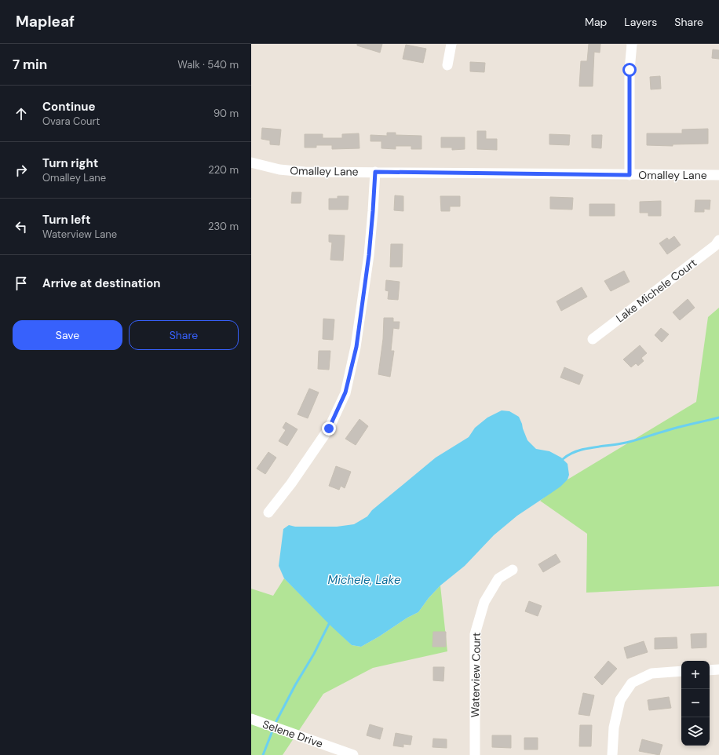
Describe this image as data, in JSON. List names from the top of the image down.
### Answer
{
  "streets": {
    "street": [
      "Omalley Lane",
      "Lake Michele Court",
      "Waterview Court",
      "Selene Drive"
    ]
  },
  "water": ["Michele, Lake"],
  "page": {
    "header": "Mapleaf",
    "nav": ["Map", "Layers", "Share"],
    "heading": ["7 min", "Walk · 540 m"],
    "list": [
      ["Continue", "Ovara Court", "90 m"],
      ["Turn right", "Omalley Lane", "220 m"],
      ["Turn left", "Waterview Lane", "230 m"],
      "Arrive at destination"
    ],
    "buttons": ["Save", "Share"],
    "map_buttons": ["+", "−"]
  }
}
